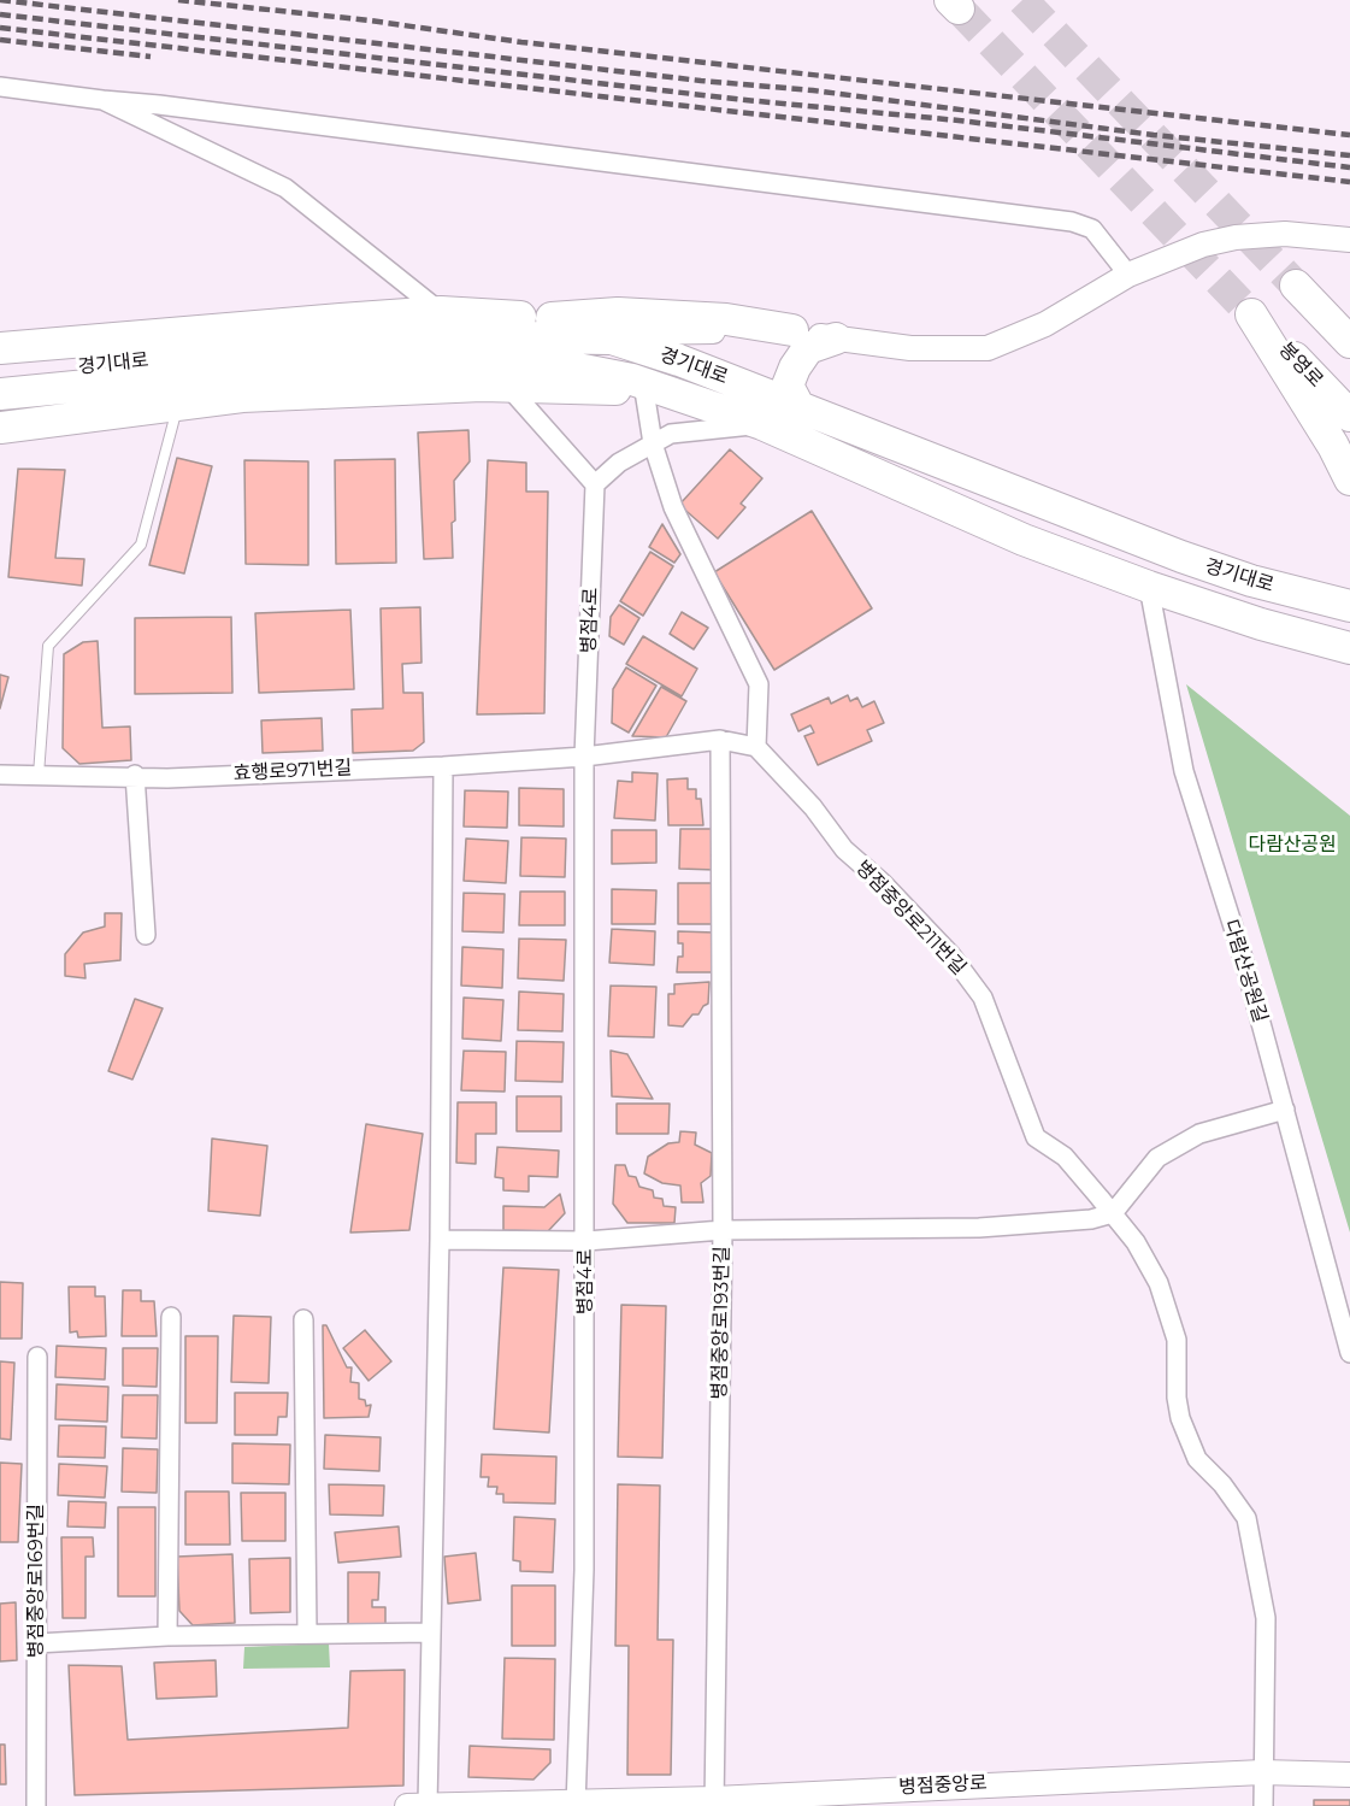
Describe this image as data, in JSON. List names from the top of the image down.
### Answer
{
  "streets": {
    "main road": ["경기대로", "봉영로"],
    "street": [
      "병점4로",
      "효행로971번길",
      "병점중앙로211번길",
      "다람산공원길",
      "병점중앙로193번길",
      "병점중앙로169번길",
      "병점중앙로"
    ]
  },
  "crossings": [
    ["경기대로", "다람산공원길"],
    ["병점4로", "효행로971번길"],
    ["병점4로", "병점중앙로"],
    ["병점중앙로211번길", "병점중앙로193번길"],
    ["병점중앙로211번길", "병점중앙로"],
    ["병점중앙로193번길", "병점중앙로"]
  ],
  "parks": ["다람산공원"]
}
